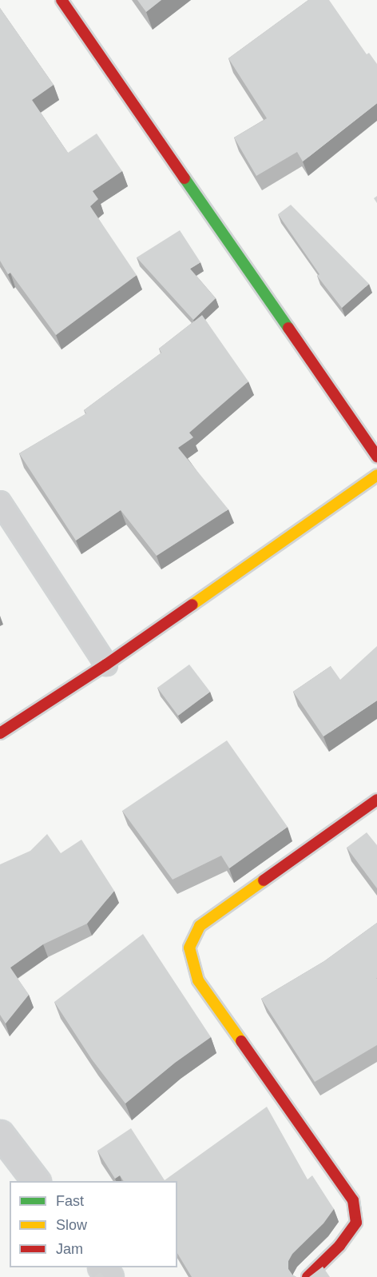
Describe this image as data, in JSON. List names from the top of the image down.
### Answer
{
  "legend": ["Fast", "Slow", "Jam"]
}
